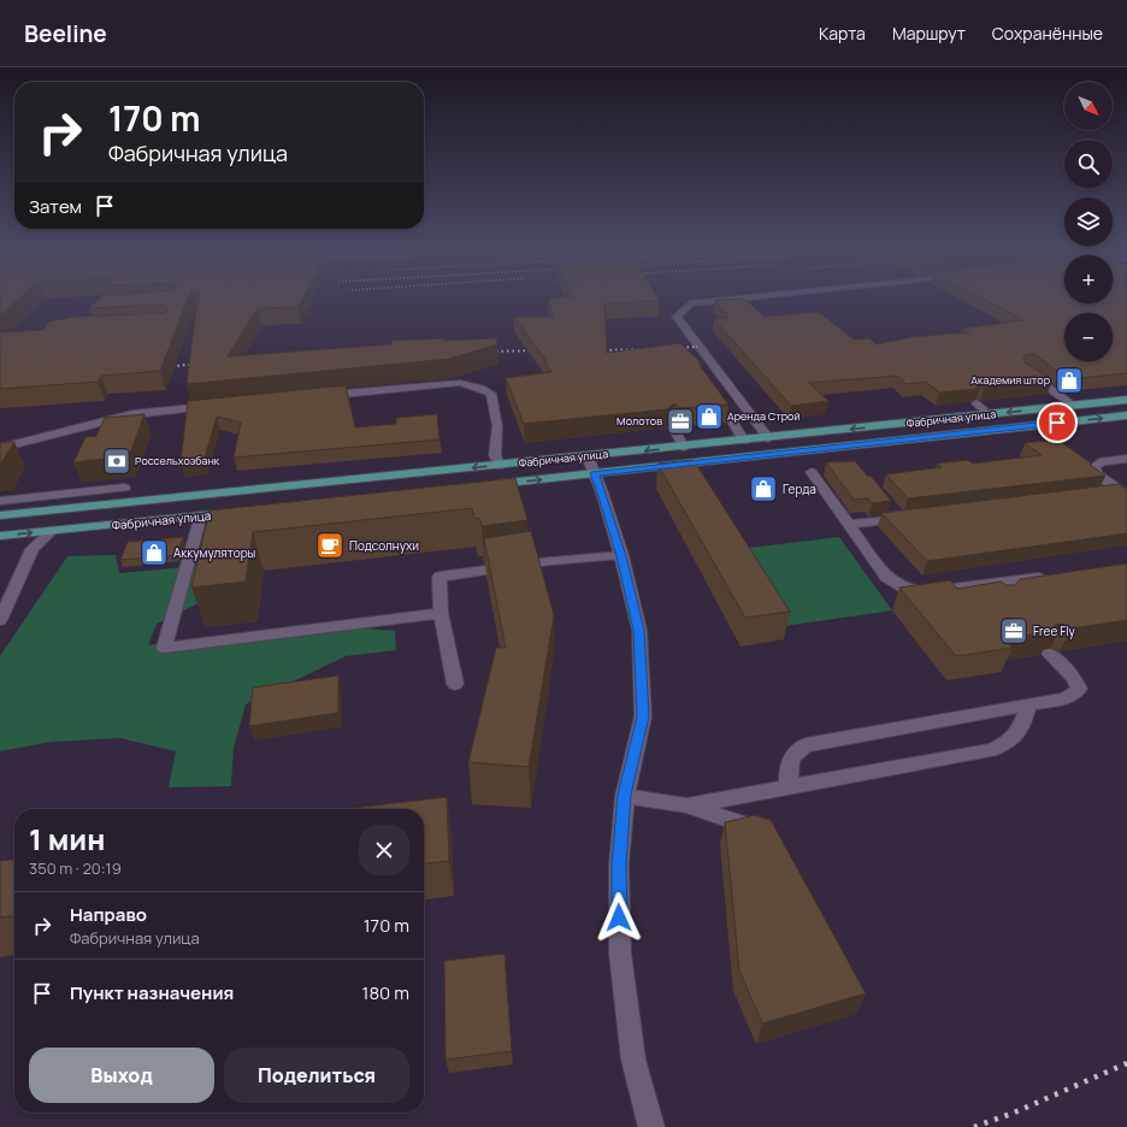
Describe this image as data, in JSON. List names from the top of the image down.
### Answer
{
  "streets": {
    "main road": ["Фабричная улица"]
  },
  "places": {
    "shop": [
      "Академия штор",
      "Аренда Строй",
      "Герда",
      "Аккумуляторы"
    ],
    "office": ["Молотов", "Free Fly"],
    "bank": ["Россельхозбанк"],
    "cafe": ["Подсолнухи"]
  },
  "north": "bottom right",
  "page": {
    "header": "Beeline",
    "nav": ["Карта", "Маршрут", "Сохранённые"],
    "map_buttons": ["+", "−"],
    "turn": ["170 m", "Фабричная улица"],
    "then": "Затем",
    "heading": ["1 мин", "350 m · 20:19"],
    "list": [
      {
        "name": "Направо",
        "note": "Фабричная улица",
        "value": "170 m"
      },
      {
        "name": "Пункт назначения",
        "value": "180 m"
      }
    ],
    "buttons": ["Выход", "Поделиться"]
  }
}
